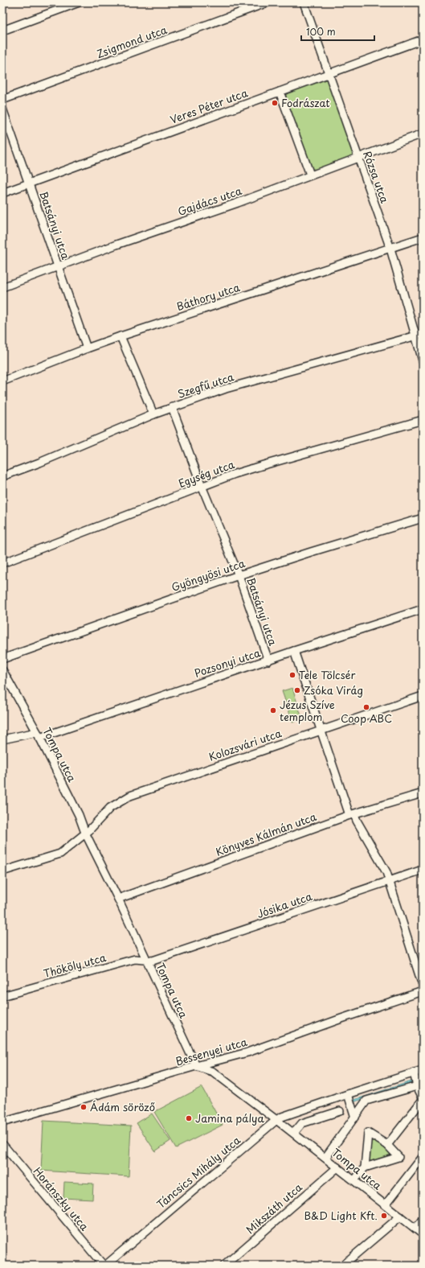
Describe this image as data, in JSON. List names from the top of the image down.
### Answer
{
  "streets": {
    "street": [
      "Zsigmond utca",
      "Veres Péter utca",
      "Rózsa utca",
      "Gajdács utca",
      "Batsányi utca",
      "Báthory utca",
      "Szegfű utca",
      "Egység utca",
      "Gyöngyösi utca",
      "Pozsonyi utca",
      "Kolozsvári utca",
      "Tompa utca",
      "Könyves Kálmán utca",
      "Jósika utca",
      "Thököly utca",
      "Bessenyei utca",
      "Táncsics Mihály utca",
      "Horánszky utca",
      "Mikszáth utca"
    ]
  },
  "crossings": [
    ["Veres Péter utca", "Rózsa utca"],
    ["Veres Péter utca", "Batsányi utca"],
    ["Rózsa utca", "Gajdács utca"],
    ["Rózsa utca", "Báthory utca"],
    ["Rózsa utca", "Szegfű utca"],
    ["Gajdács utca", "Batsányi utca"],
    ["Batsányi utca", "Báthory utca"],
    ["Batsányi utca", "Szegfű utca"],
    ["Batsányi utca", "Egység utca"],
    ["Batsányi utca", "Gyöngyösi utca"],
    ["Batsányi utca", "Pozsonyi utca"],
    ["Pozsonyi utca", "Tompa utca"],
    ["Kolozsvári utca", "Tompa utca"],
    ["Tompa utca", "Könyves Kálmán utca"],
    ["Tompa utca", "Jósika utca"],
    ["Tompa utca", "Thököly utca"],
    ["Tompa utca", "Bessenyei utca"],
    ["Tompa utca", "Táncsics Mihály utca"],
    ["Tompa utca", "Mikszáth utca"],
    ["Jósika utca", "Thököly utca"],
    ["Táncsics Mihály utca", "Horánszky utca"]
  ],
  "places": [
    "Fodrászat",
    "Tele Tölcsér",
    "Zsóka Virág",
    "Coop ABC",
    "Jézus Szíve templom",
    "Ádám söröző",
    "Jamina pálya",
    "B&D Light Kft."
  ],
  "scale_bar": "100 m"
}
